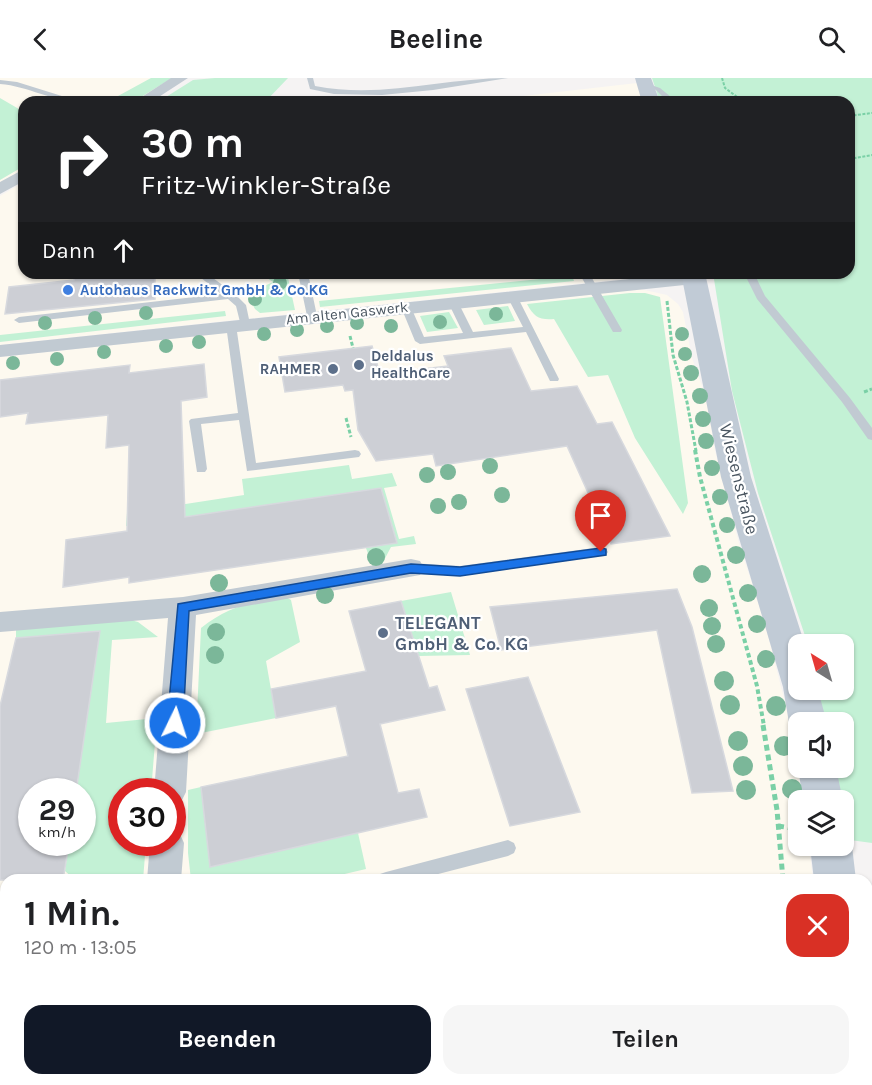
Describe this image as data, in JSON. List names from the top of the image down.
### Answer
{
  "streets": {
    "street": ["Am alten Gaswerk", "Wiesenstraße"]
  },
  "places": [
    "Autohaus Rackwitz GmbH & Co.KG",
    "Deldalus HealthCare",
    "RAHMER",
    "TELEGANT GmbH & Co. KG"
  ],
  "north": "top left",
  "page": {
    "header": "Beeline",
    "turn": ["30 m", "Fritz-Winkler-Straße"],
    "then": "Dann",
    "speed": "29 km/h",
    "limit": "30",
    "heading": ["1 Min.", "120 m · 13:05"],
    "buttons": ["Beenden", "Teilen"]
  }
}
